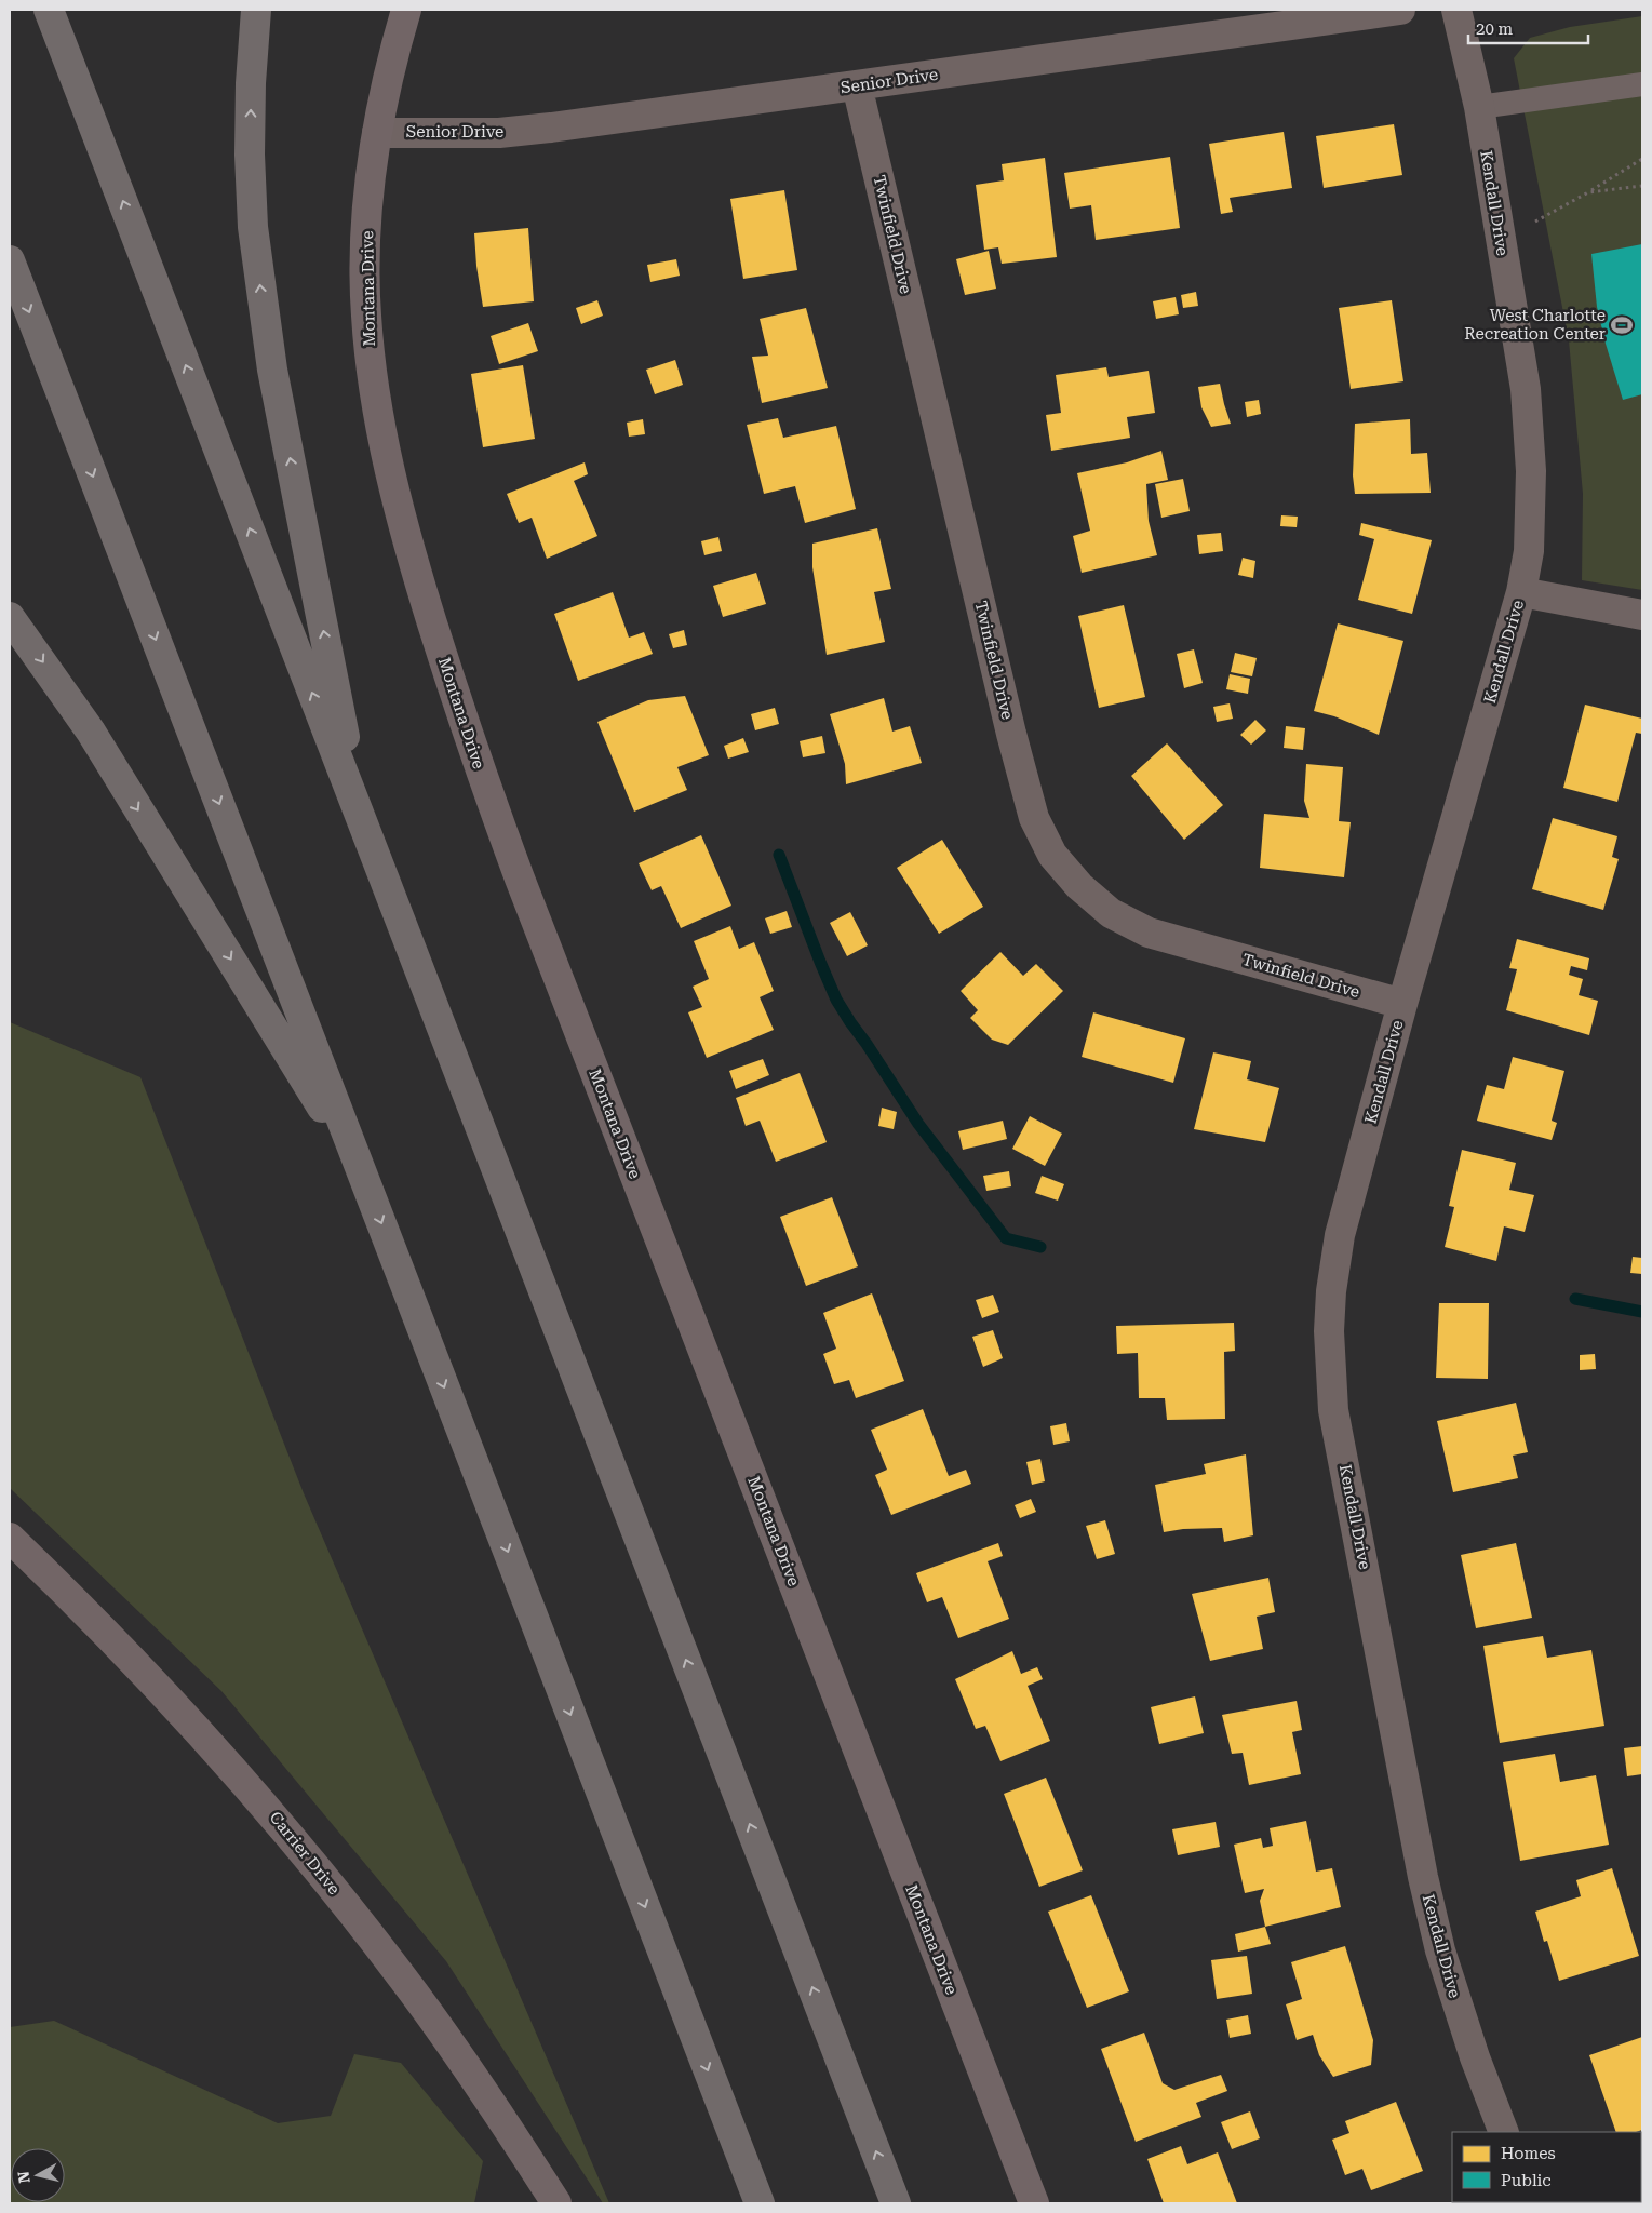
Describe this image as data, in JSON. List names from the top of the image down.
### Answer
{
  "streets": {
    "street": [
      "Senior Drive",
      "Kendall Drive",
      "Twinfield Drive",
      "Montana Drive",
      "Carrier Drive"
    ]
  },
  "crossings": [
    ["Senior Drive", "Twinfield Drive"],
    ["Senior Drive", "Montana Drive"],
    ["Kendall Drive", "Twinfield Drive"]
  ],
  "places": {
    "sports": ["West Charlotte Recreation Center"]
  },
  "legend": ["Homes", "Public"],
  "scale_bar": "20 m",
  "north": "left"
}
